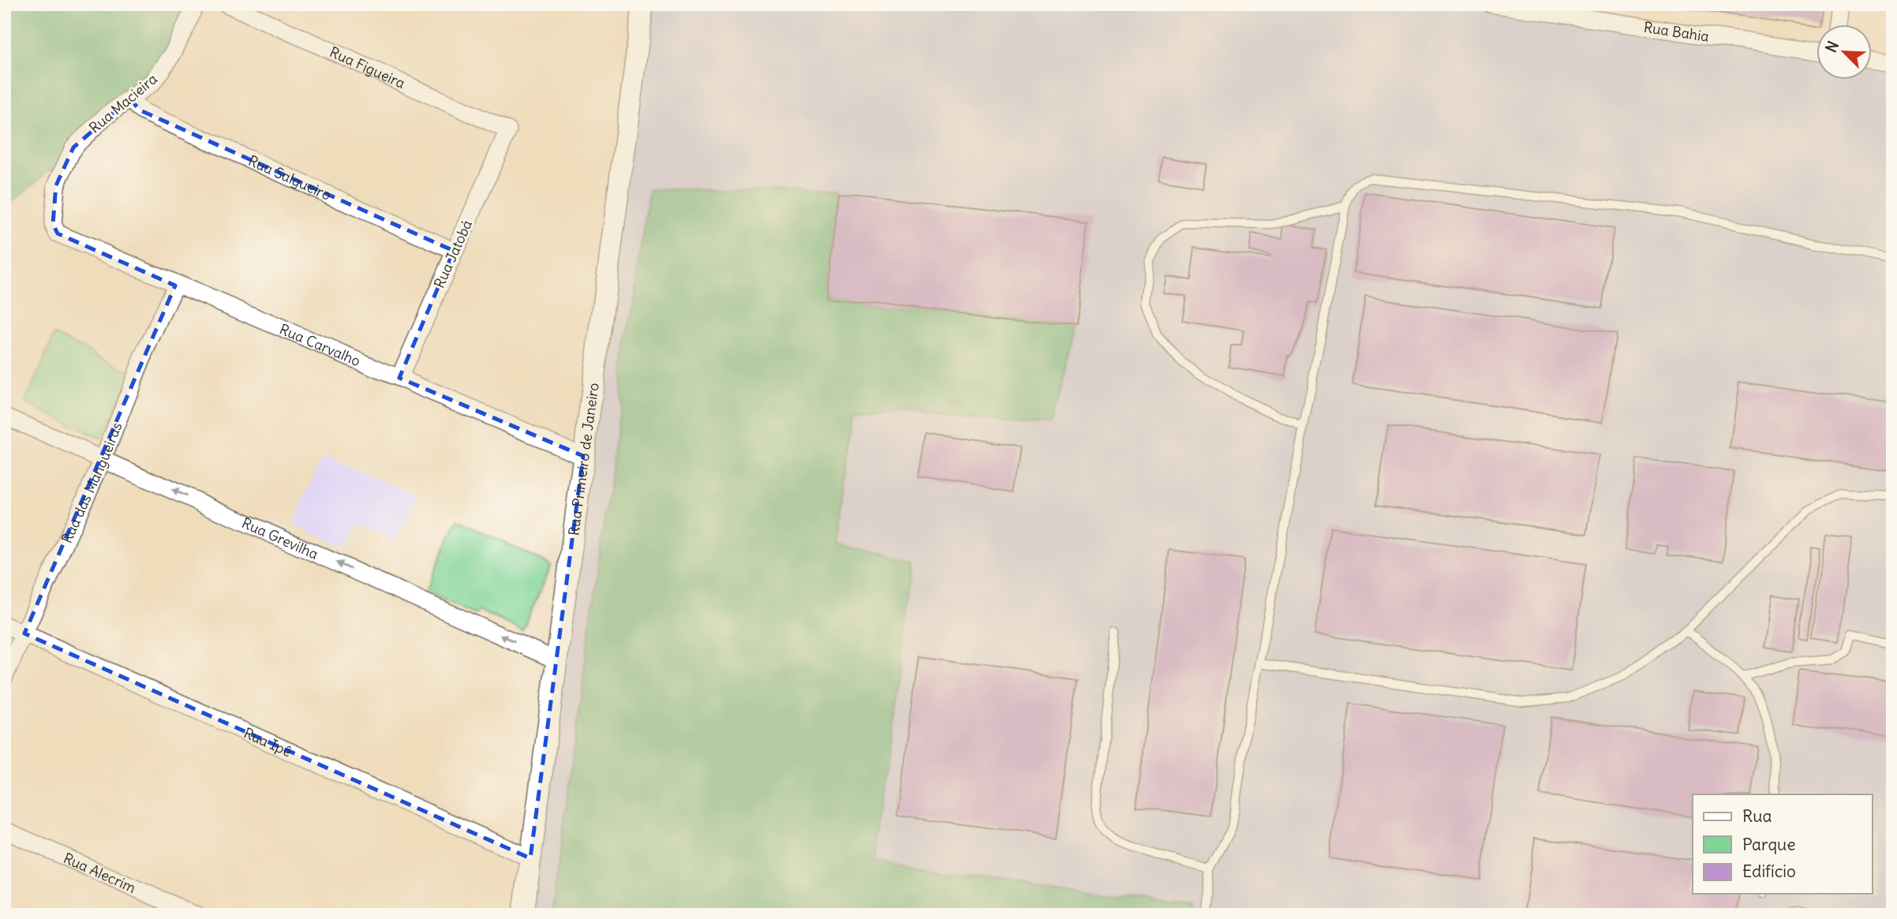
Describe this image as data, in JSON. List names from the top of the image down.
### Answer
{
  "streets": {
    "street": [
      "Rua Bahia",
      "Rua Figueira",
      "Rua Macieira",
      "Rua Salgueiro",
      "Rua Jatobá",
      "Rua Carvalho",
      "Rua Primeiro de Janeiro",
      "Rua das Mangueiras",
      "Rua Grevilha",
      "Rua Ipê",
      "Rua Alecrim"
    ]
  },
  "crossings": [
    ["Rua Figueira", "Rua Jatobá"],
    ["Rua Macieira", "Rua Salgueiro"],
    ["Rua Macieira", "Rua Carvalho"],
    ["Rua Salgueiro", "Rua Jatobá"],
    ["Rua Jatobá", "Rua Carvalho"],
    ["Rua Carvalho", "Rua Primeiro de Janeiro"],
    ["Rua Carvalho", "Rua das Mangueiras"],
    ["Rua Primeiro de Janeiro", "Rua Grevilha"],
    ["Rua Primeiro de Janeiro", "Rua Ipê"],
    ["Rua das Mangueiras", "Rua Grevilha"],
    ["Rua das Mangueiras", "Rua Ipê"]
  ],
  "one_way": ["Rua Grevilha"],
  "legend": ["Rua", "Parque", "Edifício"],
  "north": "top left"
}
